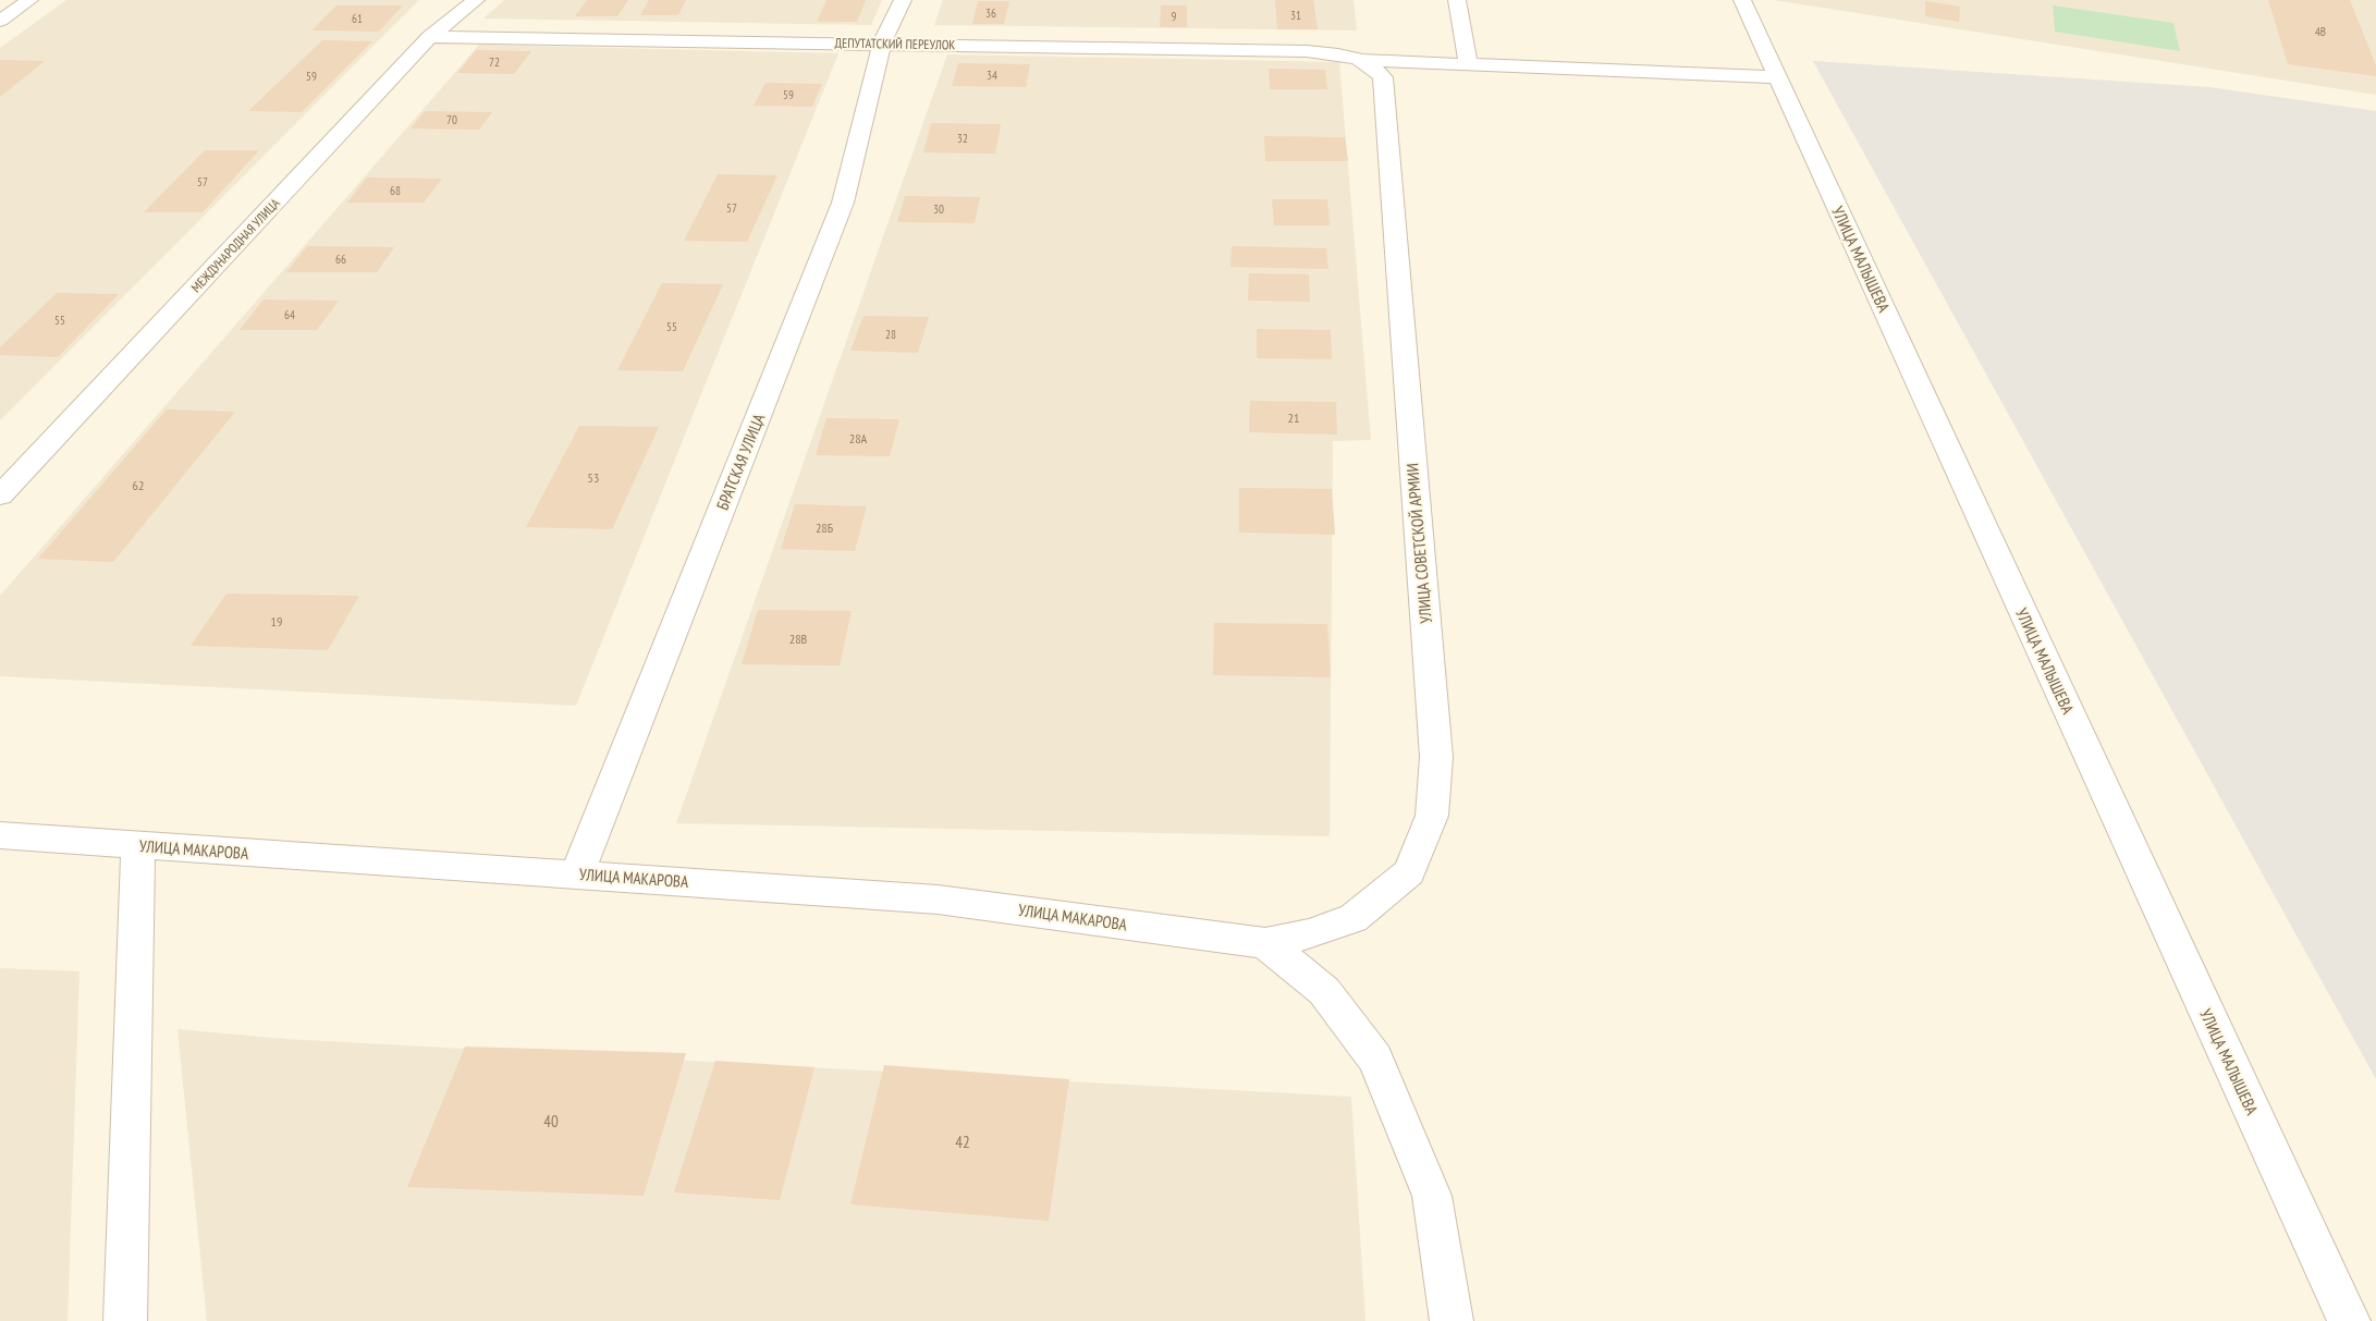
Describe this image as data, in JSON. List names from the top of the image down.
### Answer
{
  "streets": {
    "street": [
      "ДЕПУТАТСКИЙ ПЕРЕУЛОК",
      "МЕЖДУНАРОДНАЯ УЛИЦА",
      "УЛИЦА МАЛЫШЕВА",
      "БРАТСКАЯ УЛИЦА",
      "УЛИЦА СОВЕТСКОЙ АРМИИ",
      "УЛИЦА МАКАРОВА"
    ]
  },
  "crossings": [
    ["ДЕПУТАТСКИЙ ПЕРЕУЛОК", "МЕЖДУНАРОДНАЯ УЛИЦА"],
    ["ДЕПУТАТСКИЙ ПЕРЕУЛОК", "БРАТСКАЯ УЛИЦА"],
    ["ДЕПУТАТСКИЙ ПЕРЕУЛОК", "УЛИЦА СОВЕТСКОЙ АРМИИ"],
    ["БРАТСКАЯ УЛИЦА", "УЛИЦА МАКАРОВА"],
    ["УЛИЦА СОВЕТСКОЙ АРМИИ", "УЛИЦА МАКАРОВА"]
  ],
  "house_numbers": [
    "36",
    "31",
    "9",
    "61",
    "4В",
    "72",
    "34",
    "59",
    "59",
    "70",
    "32",
    "57",
    "68",
    "57",
    "30",
    "66",
    "64",
    "55",
    "55",
    "28",
    "21",
    "28А",
    "53",
    "62",
    "28Б",
    "19",
    "28В",
    "40",
    "42"
  ]
}
